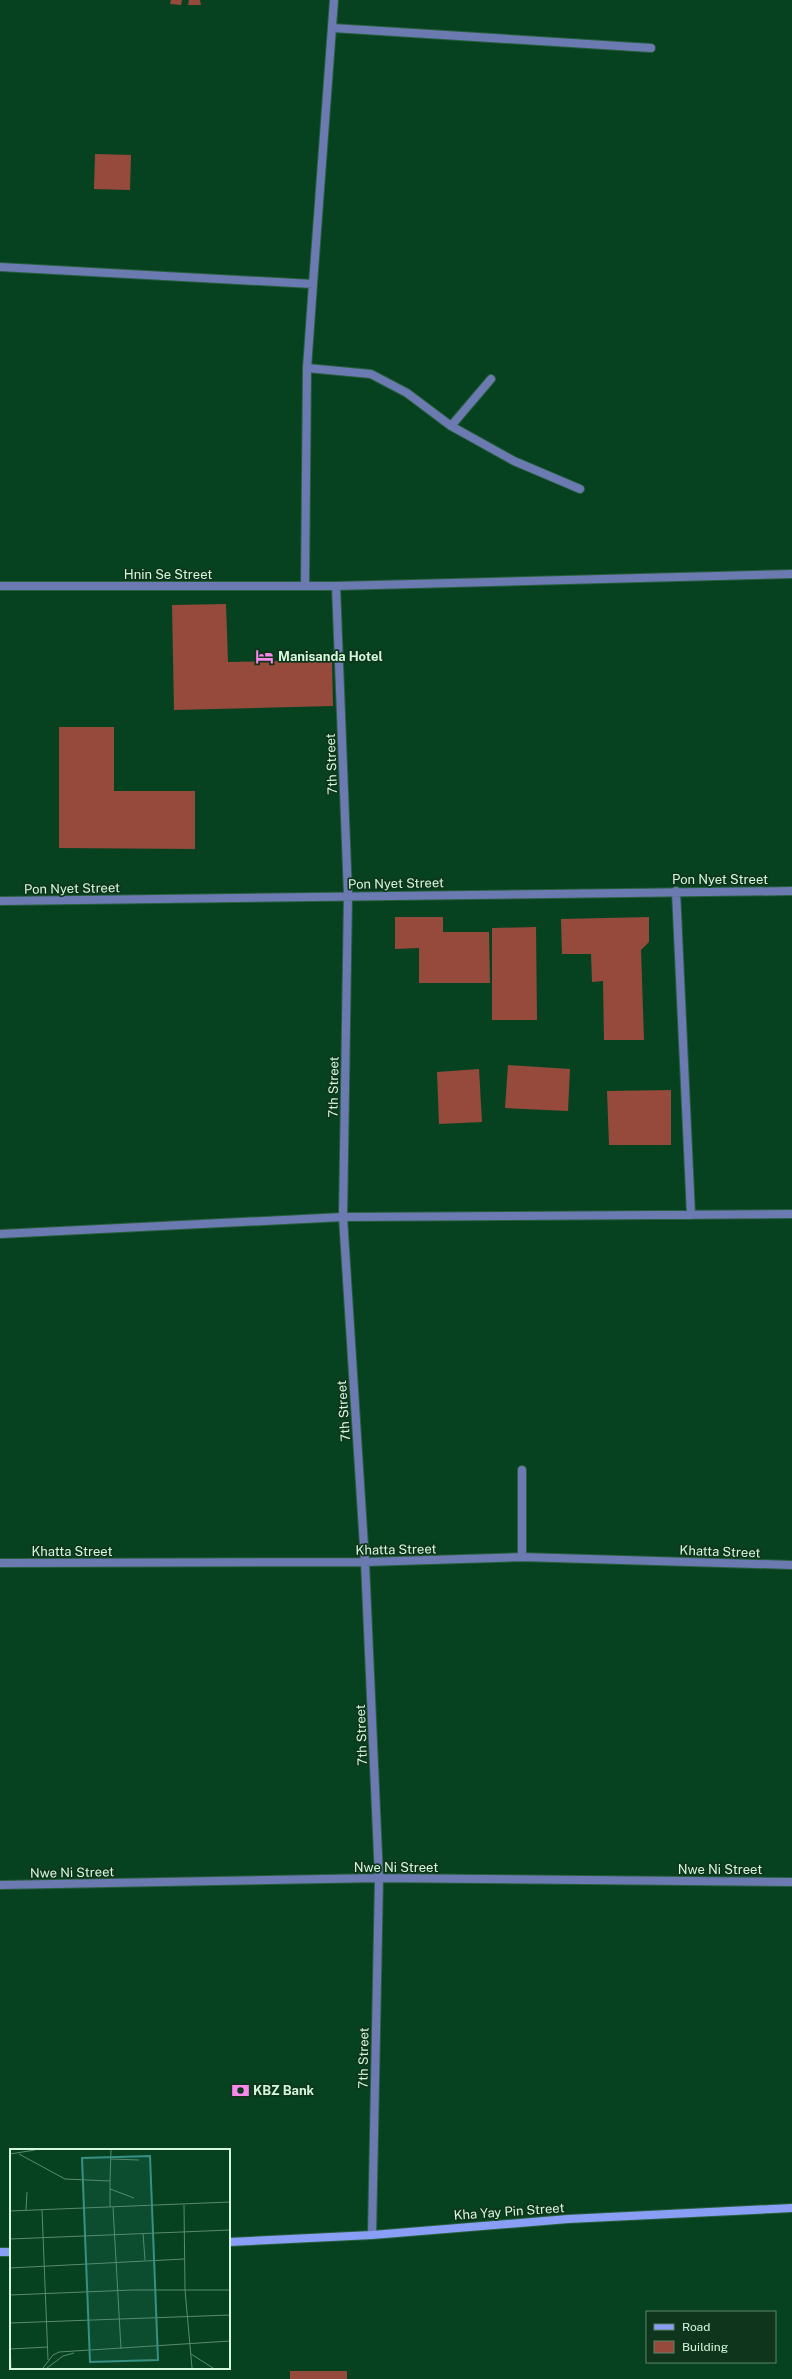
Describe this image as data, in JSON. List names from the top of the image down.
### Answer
{
  "streets": {
    "street": [
      "Hnin Se Street",
      "7th Street",
      "Pon Nyet Street",
      "Khatta Street",
      "Nwe Ni Street",
      "Kha Yay Pin Street"
    ]
  },
  "crossings": [
    ["Hnin Se Street", "7th Street"],
    ["7th Street", "Pon Nyet Street"],
    ["7th Street", "Khatta Street"],
    ["7th Street", "Nwe Ni Street"],
    ["7th Street", "Kha Yay Pin Street"]
  ],
  "places": {
    "hotel": ["Manisanda Hotel"],
    "bank": ["KBZ Bank"]
  },
  "legend": ["Road", "Building"]
}
